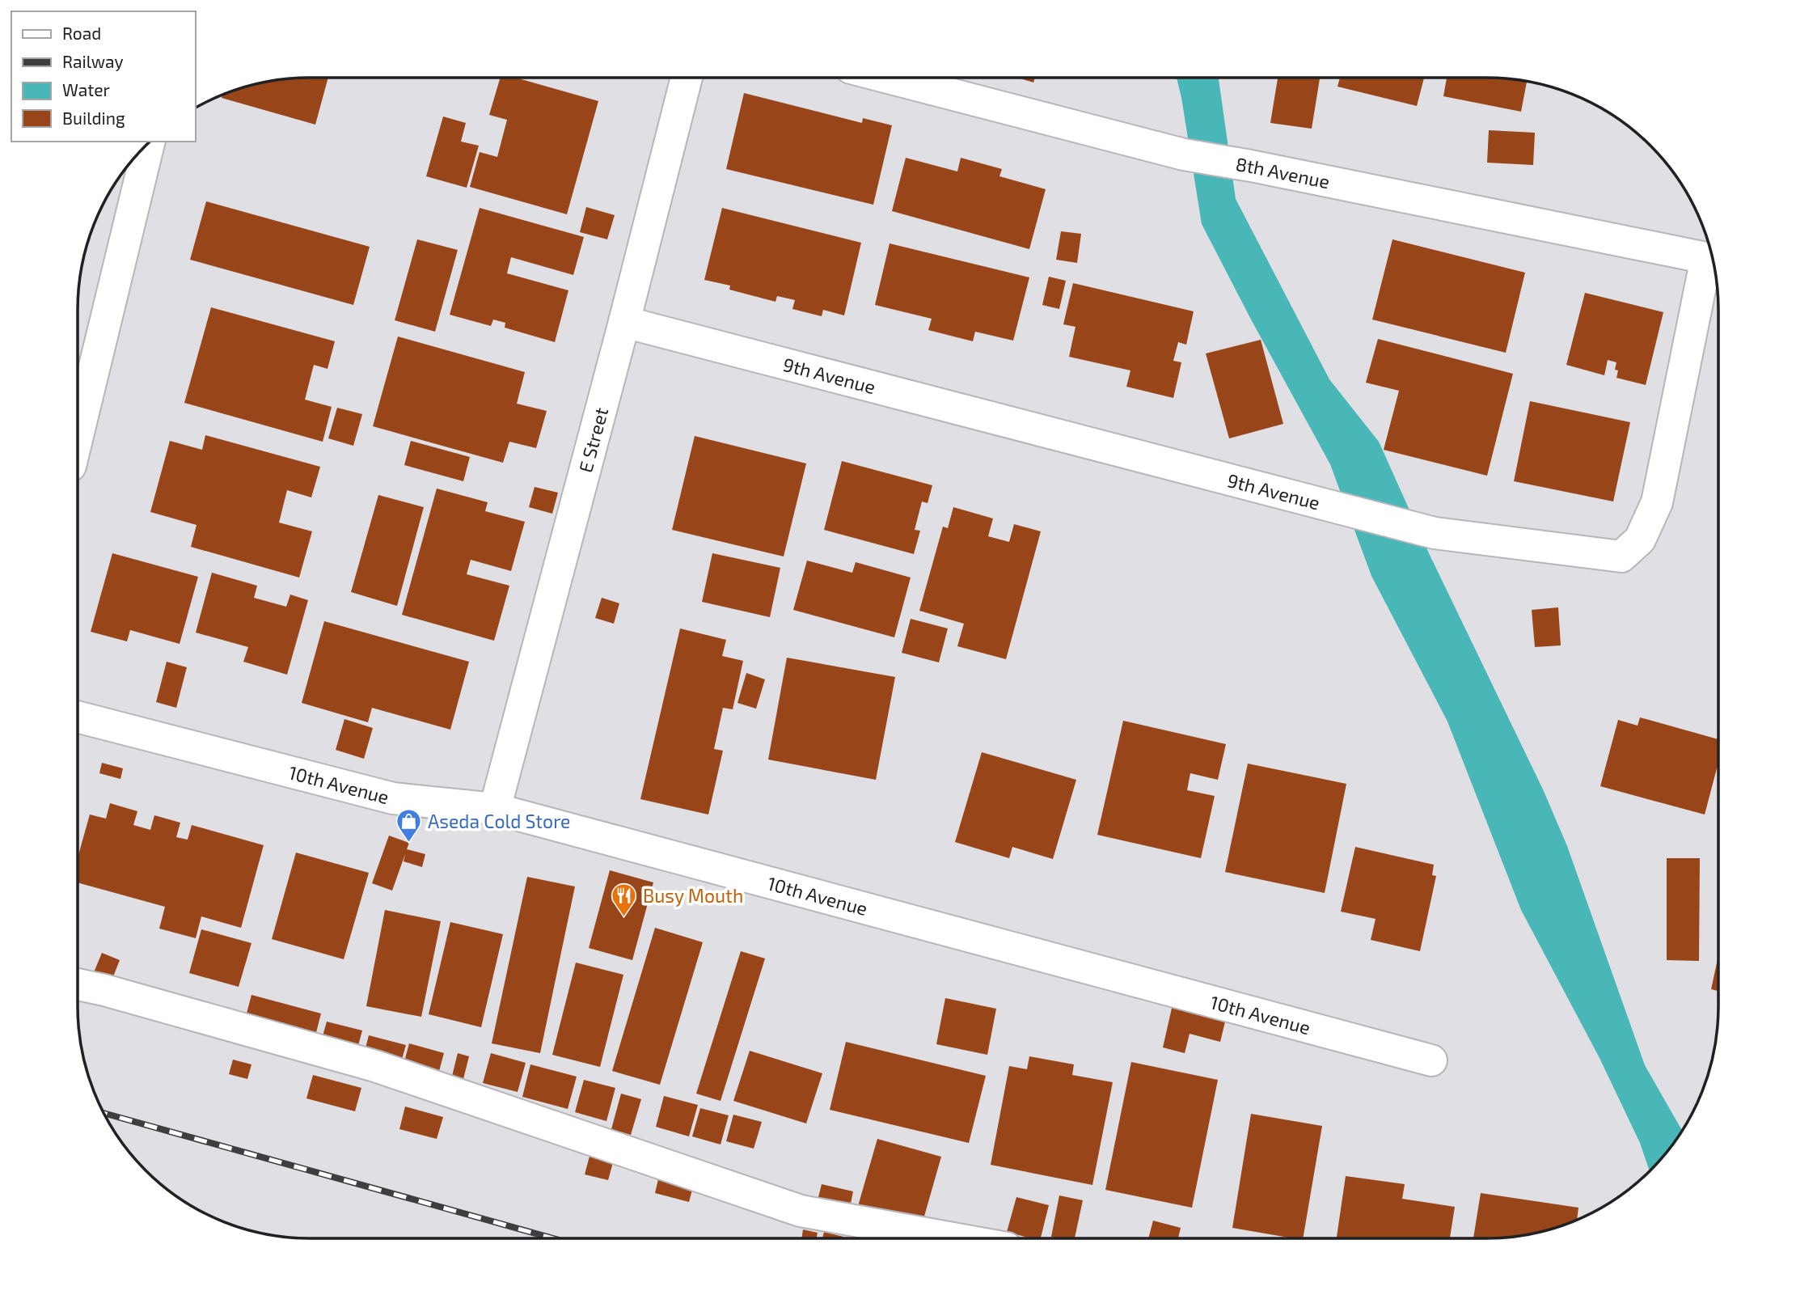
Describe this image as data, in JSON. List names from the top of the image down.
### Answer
{
  "streets": {
    "street": [
      "8th Avenue",
      "9th Avenue",
      "E Street",
      "10th Avenue"
    ]
  },
  "crossings": [
    ["8th Avenue", "9th Avenue"],
    ["9th Avenue", "E Street"],
    ["E Street", "10th Avenue"]
  ],
  "places": {
    "shop": ["Aseda Cold Store"],
    "restaurant": ["Busy Mouth"]
  },
  "legend": [
    "Road",
    "Railway",
    "Water",
    "Building"
  ]
}
